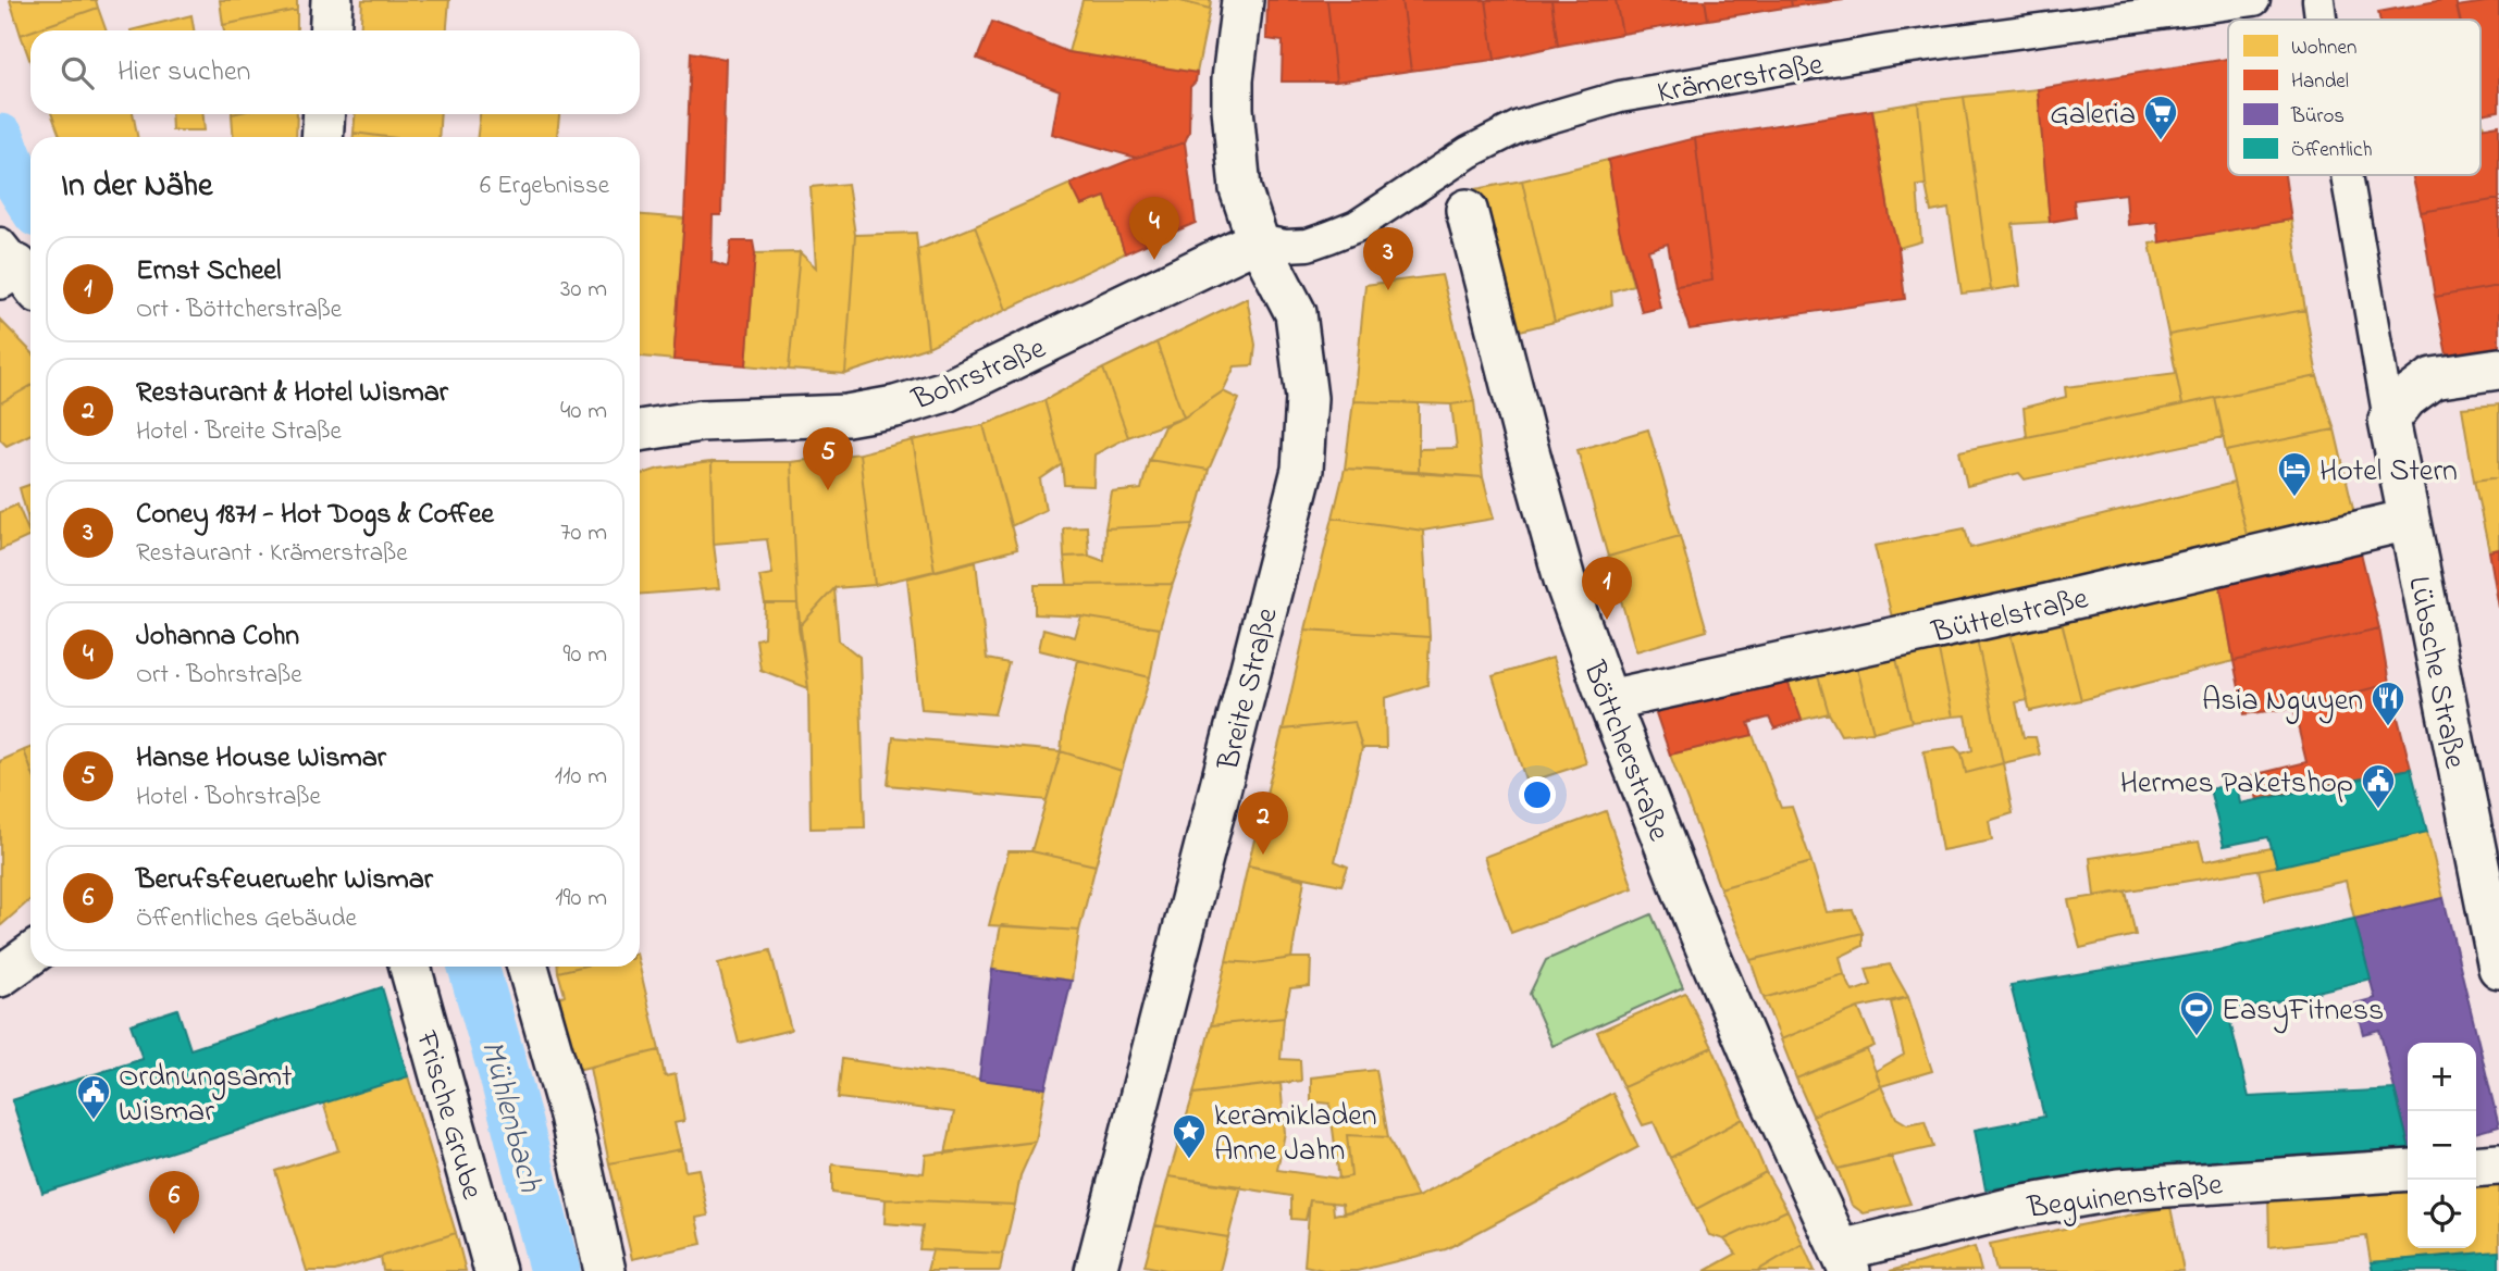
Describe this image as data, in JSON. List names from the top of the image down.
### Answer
{
  "streets": {
    "street": [
      "Krämerstraße",
      "Bohrstraße",
      "Büttelstraße",
      "Lübsche Straße",
      "Breite Straße",
      "Böttcherstraße",
      "Frische Grube",
      "Beguinenstraße"
    ]
  },
  "crossings": [
    ["Krämerstraße", "Bohrstraße"],
    ["Krämerstraße", "Breite Straße"],
    ["Bohrstraße", "Breite Straße"],
    ["Büttelstraße", "Lübsche Straße"],
    ["Büttelstraße", "Böttcherstraße"],
    ["Böttcherstraße", "Beguinenstraße"]
  ],
  "water": ["Mühlenbach"],
  "places": {
    "supermarket": ["Galeria"],
    "hotel": ["Hotel Stern"],
    "restaurant": ["Asia Nguyen"],
    "public building": ["Hermes Paketshop", "Ordnungsamt Wismar"],
    "sports": ["EasyFitness"],
    "place": ["keramikladen Anne Jahn"]
  },
  "legend": [
    "Wohnen",
    "Handel",
    "Büros",
    "Öffentlich"
  ],
  "page": {
    "search": "Hier suchen",
    "heading": ["In der Nähe", "6 Ergebnisse"],
    "pins": [
      "4",
      "3",
      "5",
      "1",
      "2",
      "6"
    ],
    "list": [
      {
        "mark": "1",
        "name": "Ernst Scheel",
        "note": "Ort · Böttcherstraße",
        "value": "30 m"
      },
      {
        "mark": "2",
        "name": "Restaurant & Hotel Wismar",
        "note": "Hotel · Breite Straße",
        "value": "40 m"
      },
      {
        "mark": "3",
        "name": "Coney 1871 - Hot Dogs & Coffee",
        "note": "Restaurant · Krämerstraße",
        "value": "70 m"
      },
      {
        "mark": "4",
        "name": "Johanna Cohn",
        "note": "Ort · Bohrstraße",
        "value": "90 m"
      },
      {
        "mark": "5",
        "name": "Hanse House Wismar",
        "note": "Hotel · Bohrstraße",
        "value": "110 m"
      },
      {
        "mark": "6",
        "name": "Berufsfeuerwehr Wismar",
        "note": "Öffentliches Gebäude",
        "value": "190 m"
      }
    ],
    "map_buttons": ["+", "−"]
  }
}
